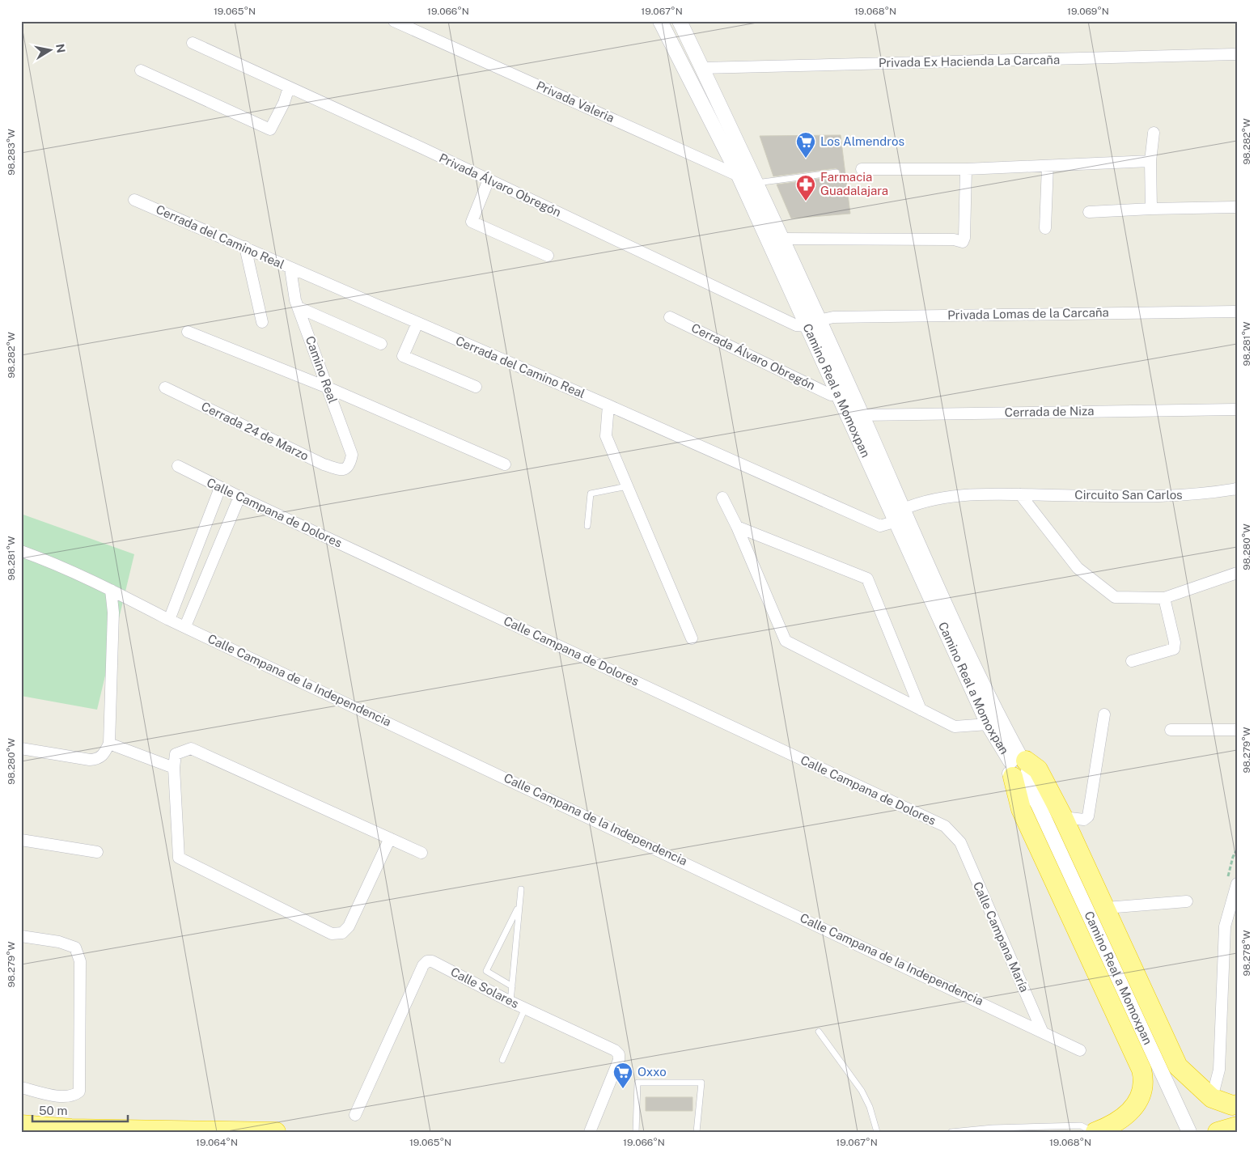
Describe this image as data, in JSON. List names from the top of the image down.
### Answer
{
  "streets": {
    "street": [
      "Privada Ex Hacienda La Carcaña",
      "Privada Valeria",
      "Privada Álvaro Obregón",
      "Cerrada del Camino Real",
      "Privada Lomas de la Carcaña",
      "Cerrada Álvaro Obregón",
      "Camino Real",
      "Camino Real a Momoxpan",
      "Cerrada de Niza",
      "Cerrada 24 de Marzo",
      "Circuito San Carlos",
      "Calle Campana de Dolores",
      "Calle Campana de la Independencia",
      "Calle Campana María",
      "Calle Solares"
    ]
  },
  "crossings": [
    ["Privada Ex Hacienda La Carcaña", "Camino Real a Momoxpan"],
    ["Privada Valeria", "Camino Real a Momoxpan"],
    ["Privada Álvaro Obregón", "Privada Lomas de la Carcaña"],
    ["Privada Álvaro Obregón", "Camino Real a Momoxpan"],
    ["Cerrada del Camino Real", "Camino Real"],
    ["Cerrada del Camino Real", "Camino Real a Momoxpan"],
    ["Cerrada del Camino Real", "Circuito San Carlos"],
    ["Privada Lomas de la Carcaña", "Camino Real a Momoxpan"],
    ["Cerrada Álvaro Obregón", "Camino Real a Momoxpan"],
    ["Camino Real", "Cerrada 24 de Marzo"],
    ["Camino Real a Momoxpan", "Cerrada de Niza"],
    ["Camino Real a Momoxpan", "Circuito San Carlos"],
    ["Calle Campana de Dolores", "Calle Campana María"],
    ["Calle Campana de la Independencia", "Calle Campana María"]
  ],
  "places": {
    "supermarket": ["Los Almendros", "Oxxo"],
    "pharmacy": ["Farmacia Guadalajara"]
  },
  "scale_bar": "50 m",
  "north": "right",
  "coordinates": [
    "19.065°N",
    "19.066°N",
    "19.067°N",
    "19.068°N",
    "19.069°N",
    "98.282°W",
    "98.283°W",
    "98.281°W",
    "98.280°W",
    "98.279°W",
    "98.278°W",
    "19.064°N"
  ]
}
